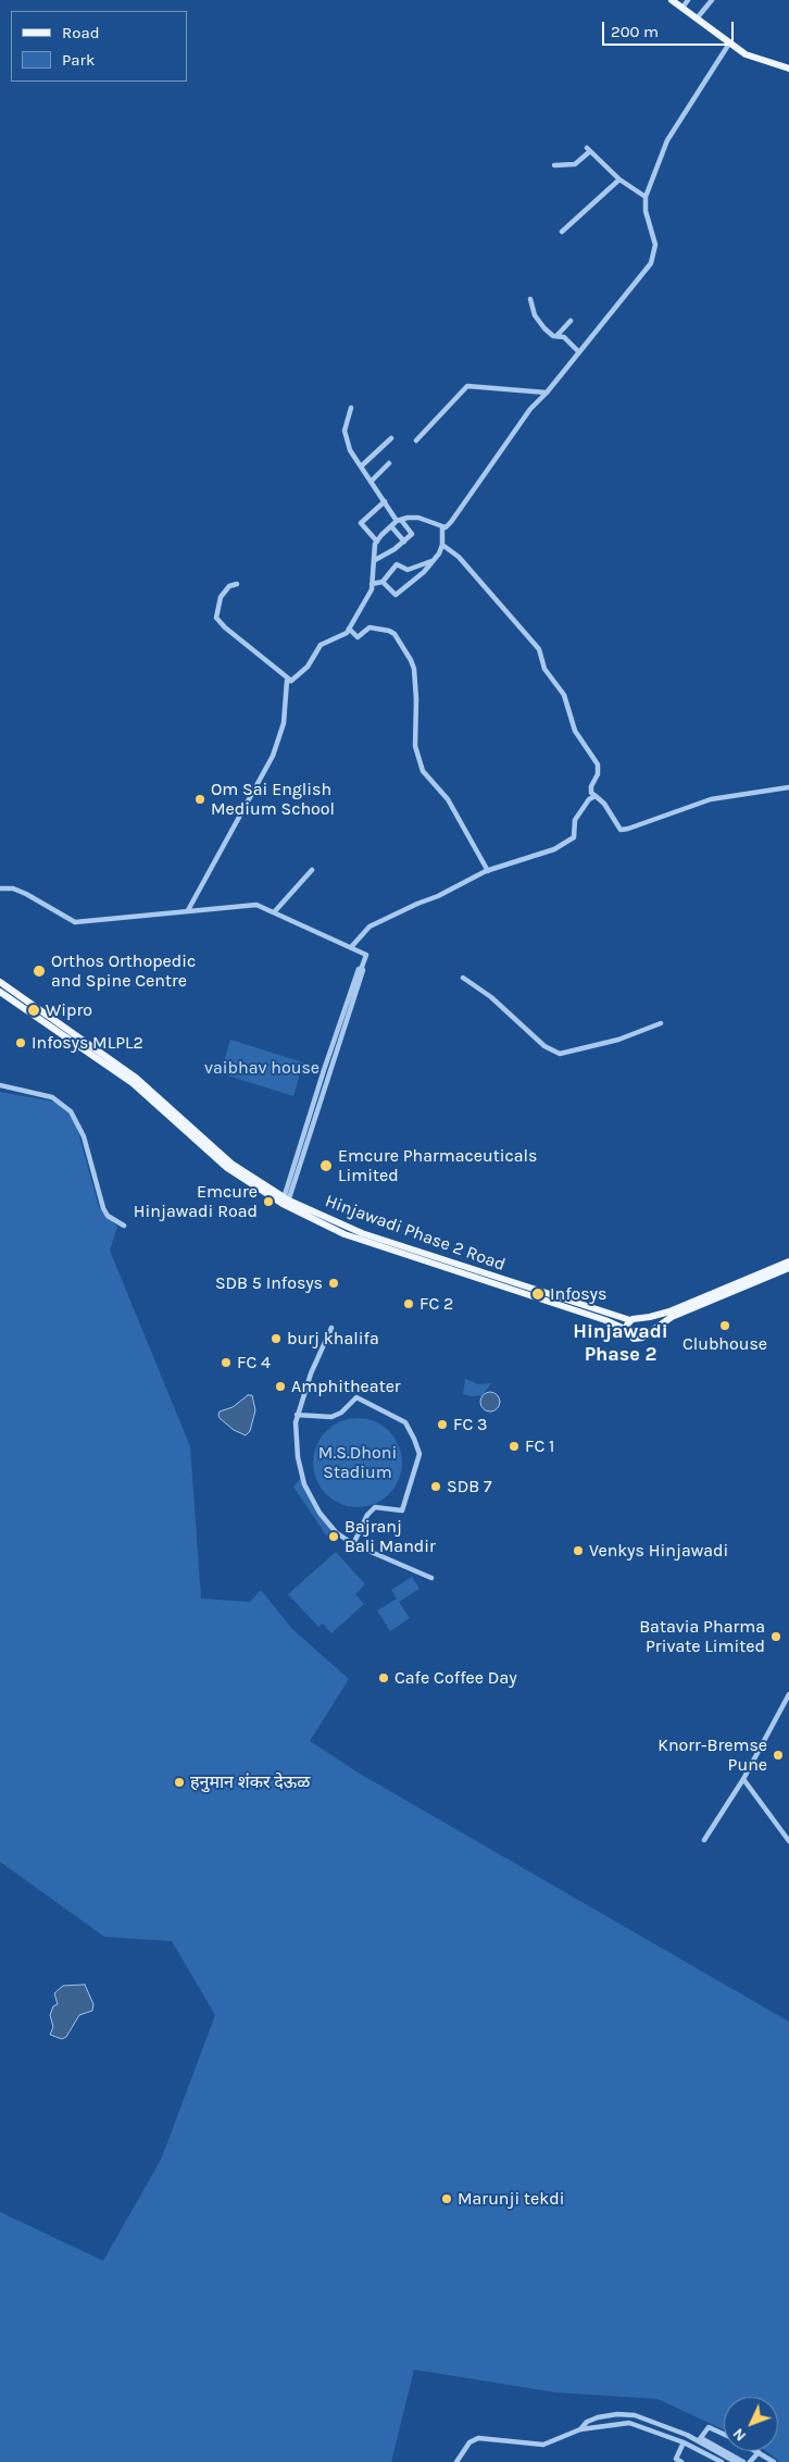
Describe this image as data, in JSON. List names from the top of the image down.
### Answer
{
  "streets": {
    "main road": ["Hinjawadi Phase 2 Road"]
  },
  "districts": ["Hinjawadi Phase 2"],
  "parks": ["vaibhav house", "M.S.Dhoni Stadium"],
  "places": [
    "Om Sai English Medium School",
    "Orthos Orthopedic and Spine Centre",
    "Wipro",
    "Infosys MLPL2",
    "Emcure Pharmaceuticals Limited",
    "Emcure Hinjawadi Road",
    "SDB 5 Infosys",
    "Infosys",
    "FC 2",
    "Clubhouse",
    "burj khalifa",
    "FC 4",
    "Amphitheater",
    "FC 3",
    "FC 1",
    "SDB 7",
    "Bajranj Bali Mandir",
    "Venkys Hinjawadi",
    "Batavia Pharma Private Limited",
    "Cafe Coffee Day",
    "Knorr-Bremse Pune",
    "हनुमान शंकर देऊळ",
    "Marunji tekdi"
  ],
  "legend": ["Road", "Park"],
  "scale_bar": "200 m",
  "north": "bottom left"
}
